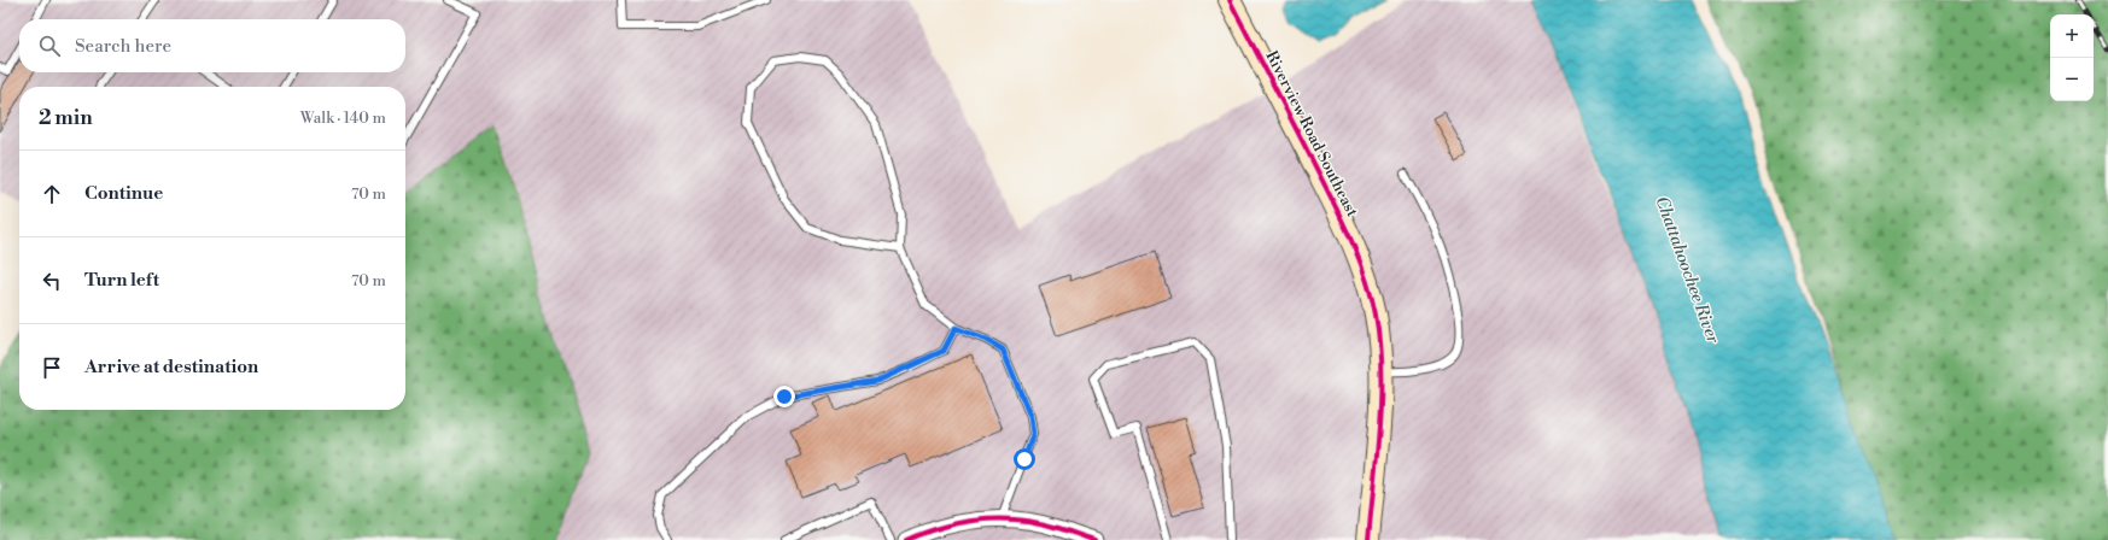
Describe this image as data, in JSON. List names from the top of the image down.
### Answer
{
  "streets": {
    "street": ["Riverview Road Southeast"]
  },
  "water": ["Chattahoochee River"],
  "page": {
    "map_buttons": ["+", "−"],
    "search": "Search here",
    "heading": ["2 min", "Walk · 140 m"],
    "list": [
      ["Continue", "70 m"],
      ["Turn left", "70 m"],
      "Arrive at destination"
    ]
  }
}
